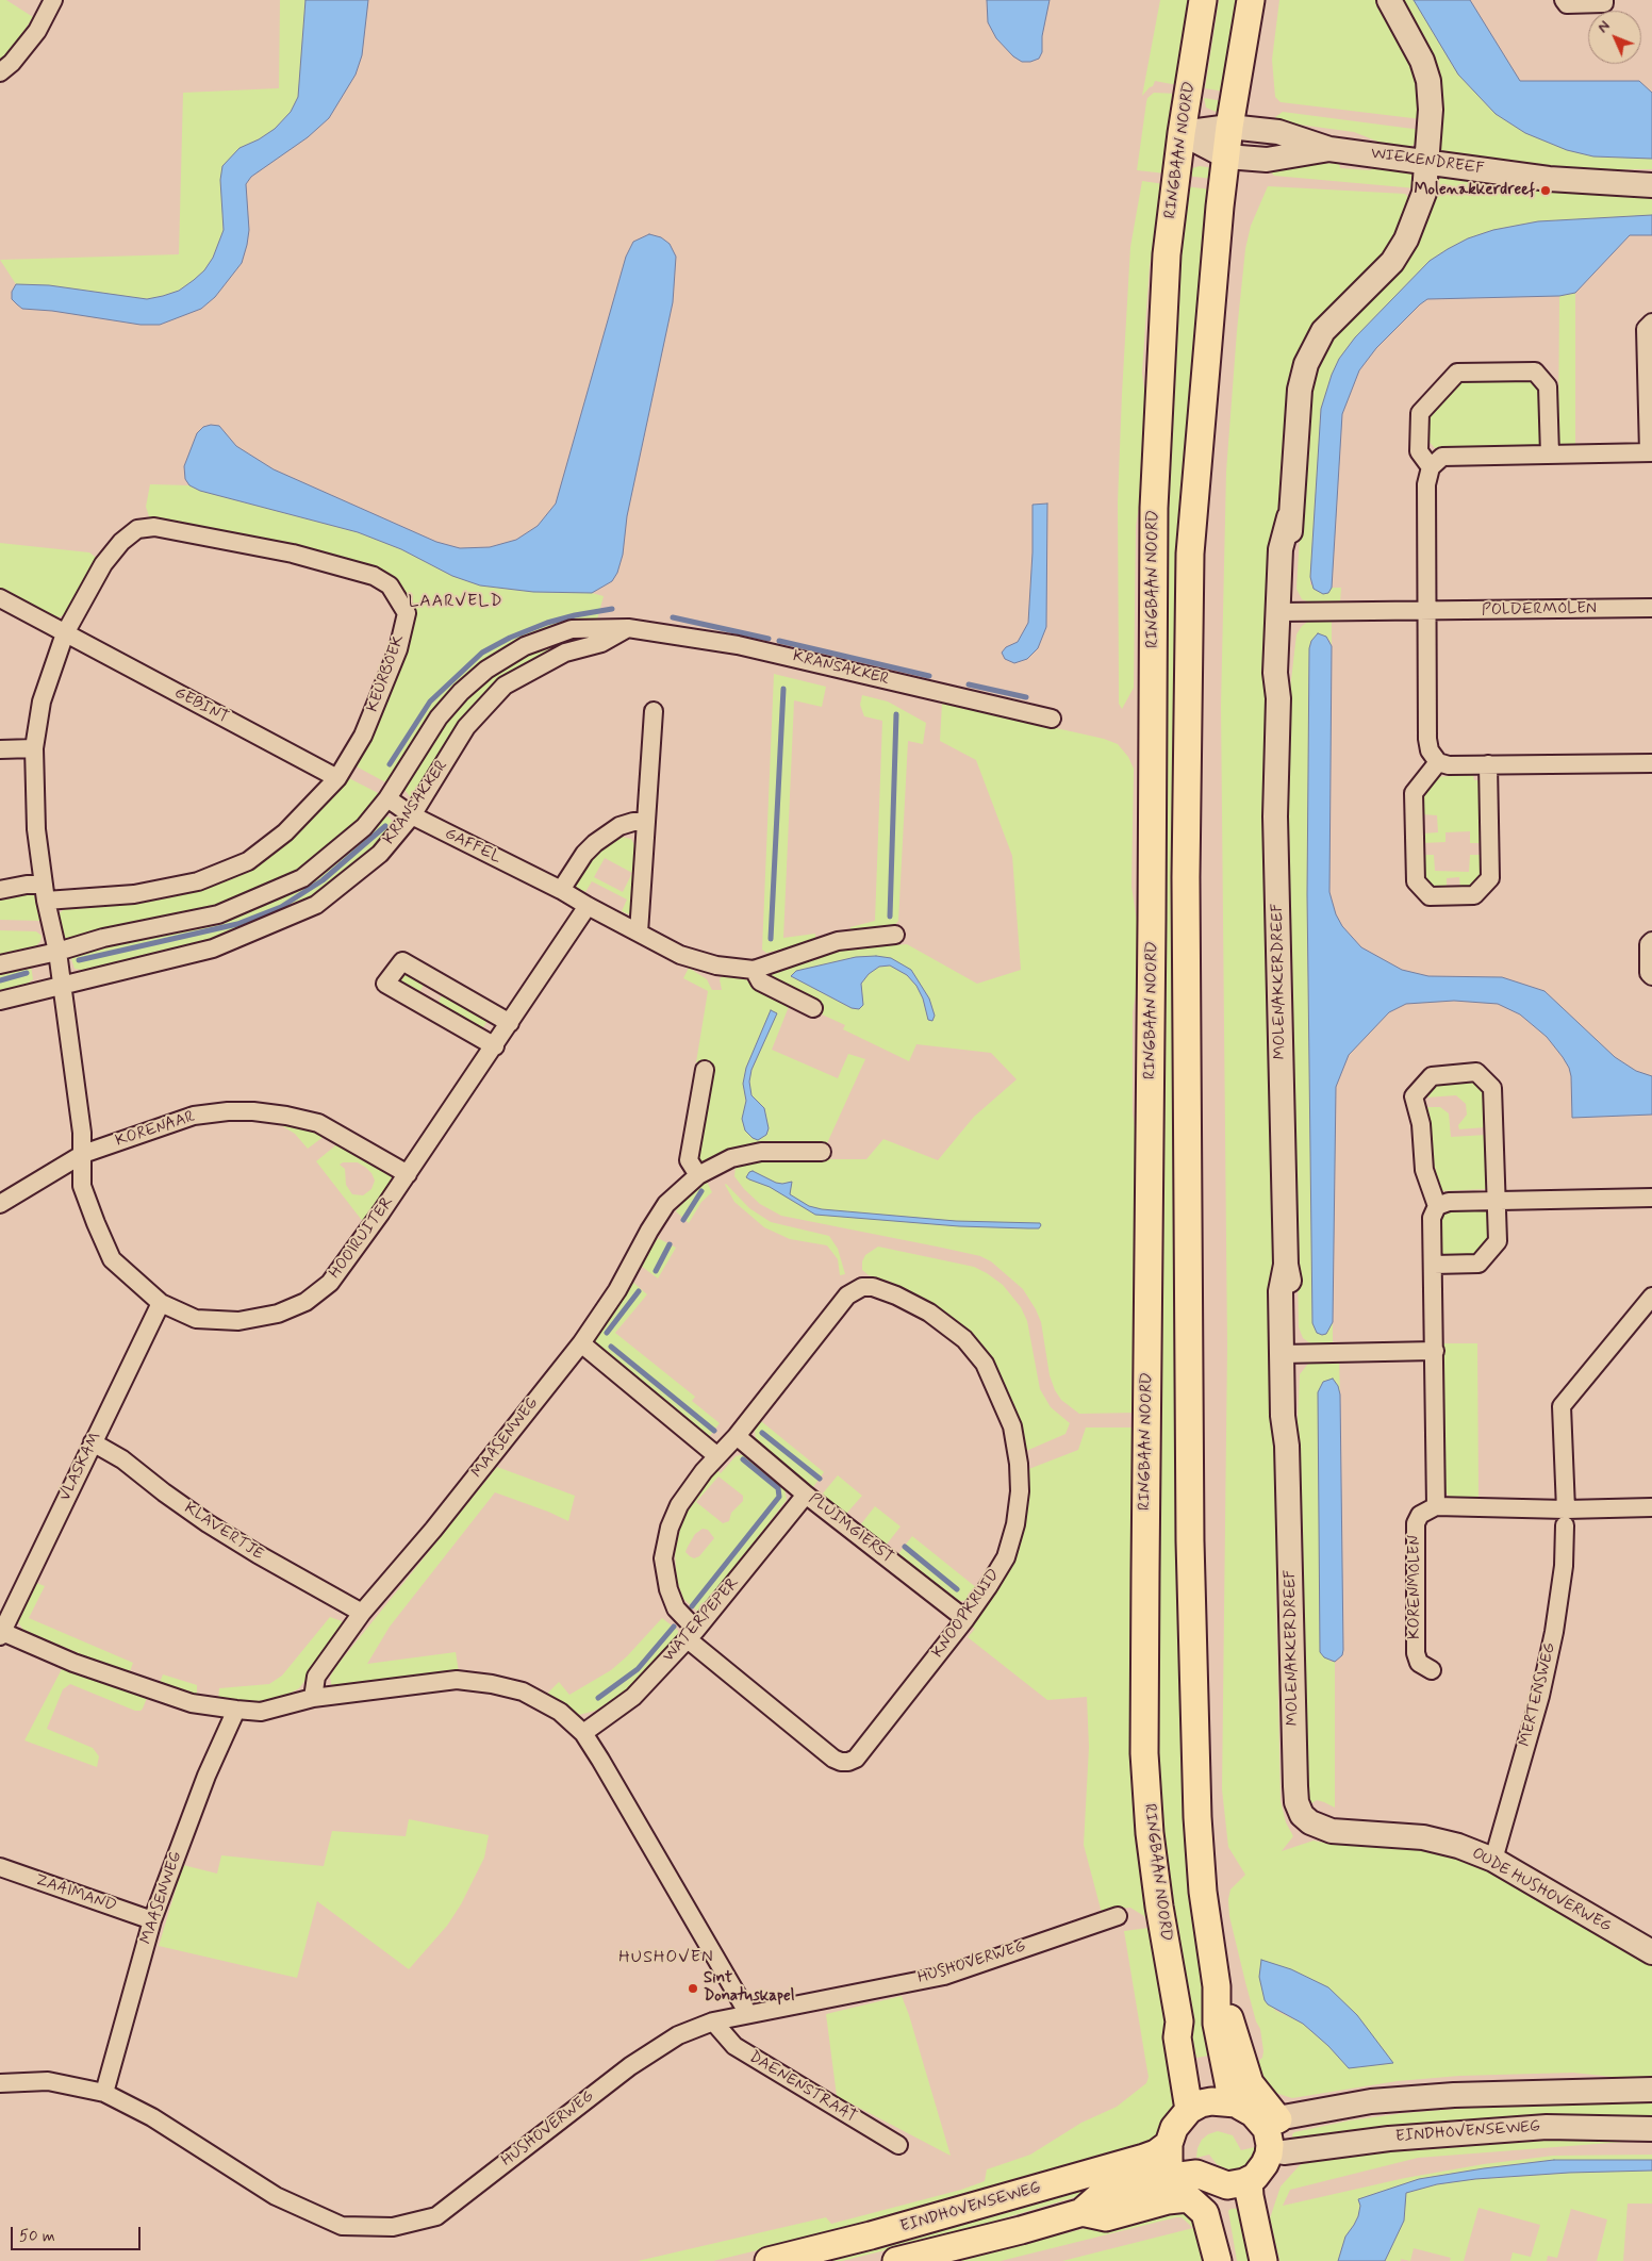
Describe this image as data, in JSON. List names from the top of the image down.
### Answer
{
  "streets": {
    "main road": ["RINGBAAN NOORD", "EINDHOVENSEWEG"],
    "street": [
      "WIEKENDREEF",
      "POLDERMOLEN",
      "KRANSAKKER",
      "KEURBOEK",
      "GEBINT",
      "GAFFEL",
      "MOLENAKKERDREEF",
      "KORENAAR",
      "HOOIRUITER",
      "MAASENWEG",
      "VLASKAM",
      "PLUIMGIERST",
      "KLAVERTJE",
      "KORENMOLEN",
      "KNOOPKRUID",
      "WATERPEPER",
      "MERTENSWEG",
      "OUDE HUSHOVERWEG",
      "ZAAIMAND",
      "HUSHOVERWEG",
      "DAENENSTRAAT"
    ]
  },
  "crossings": [
    ["RINGBAAN NOORD", "WIEKENDREEF"],
    ["RINGBAAN NOORD", "EINDHOVENSEWEG"],
    ["WIEKENDREEF", "MOLENAKKERDREEF"],
    ["POLDERMOLEN", "MOLENAKKERDREEF"],
    ["KRANSAKKER", "KEURBOEK"],
    ["KRANSAKKER", "GAFFEL"],
    ["KRANSAKKER", "HOOIRUITER"],
    ["KEURBOEK", "GEBINT"],
    ["KEURBOEK", "HOOIRUITER"],
    ["GAFFEL", "HOOIRUITER"],
    ["MOLENAKKERDREEF", "OUDE HUSHOVERWEG"],
    ["KORENAAR", "HOOIRUITER"],
    ["HOOIRUITER", "VLASKAM"],
    ["MAASENWEG", "KLAVERTJE"],
    ["MAASENWEG", "ZAAIMAND"],
    ["MAASENWEG", "HUSHOVERWEG"],
    ["VLASKAM", "KLAVERTJE"],
    ["PLUIMGIERST", "KNOOPKRUID"],
    ["PLUIMGIERST", "WATERPEPER"],
    ["KNOOPKRUID", "WATERPEPER"],
    ["MERTENSWEG", "OUDE HUSHOVERWEG"],
    ["HUSHOVERWEG", "DAENENSTRAAT"]
  ],
  "districts": ["LAARVELD", "HUSHOVEN"],
  "places": ["Molenakkerdreef", "Sint Donatuskapel"],
  "scale_bar": "50 m",
  "north": "top left"
}
